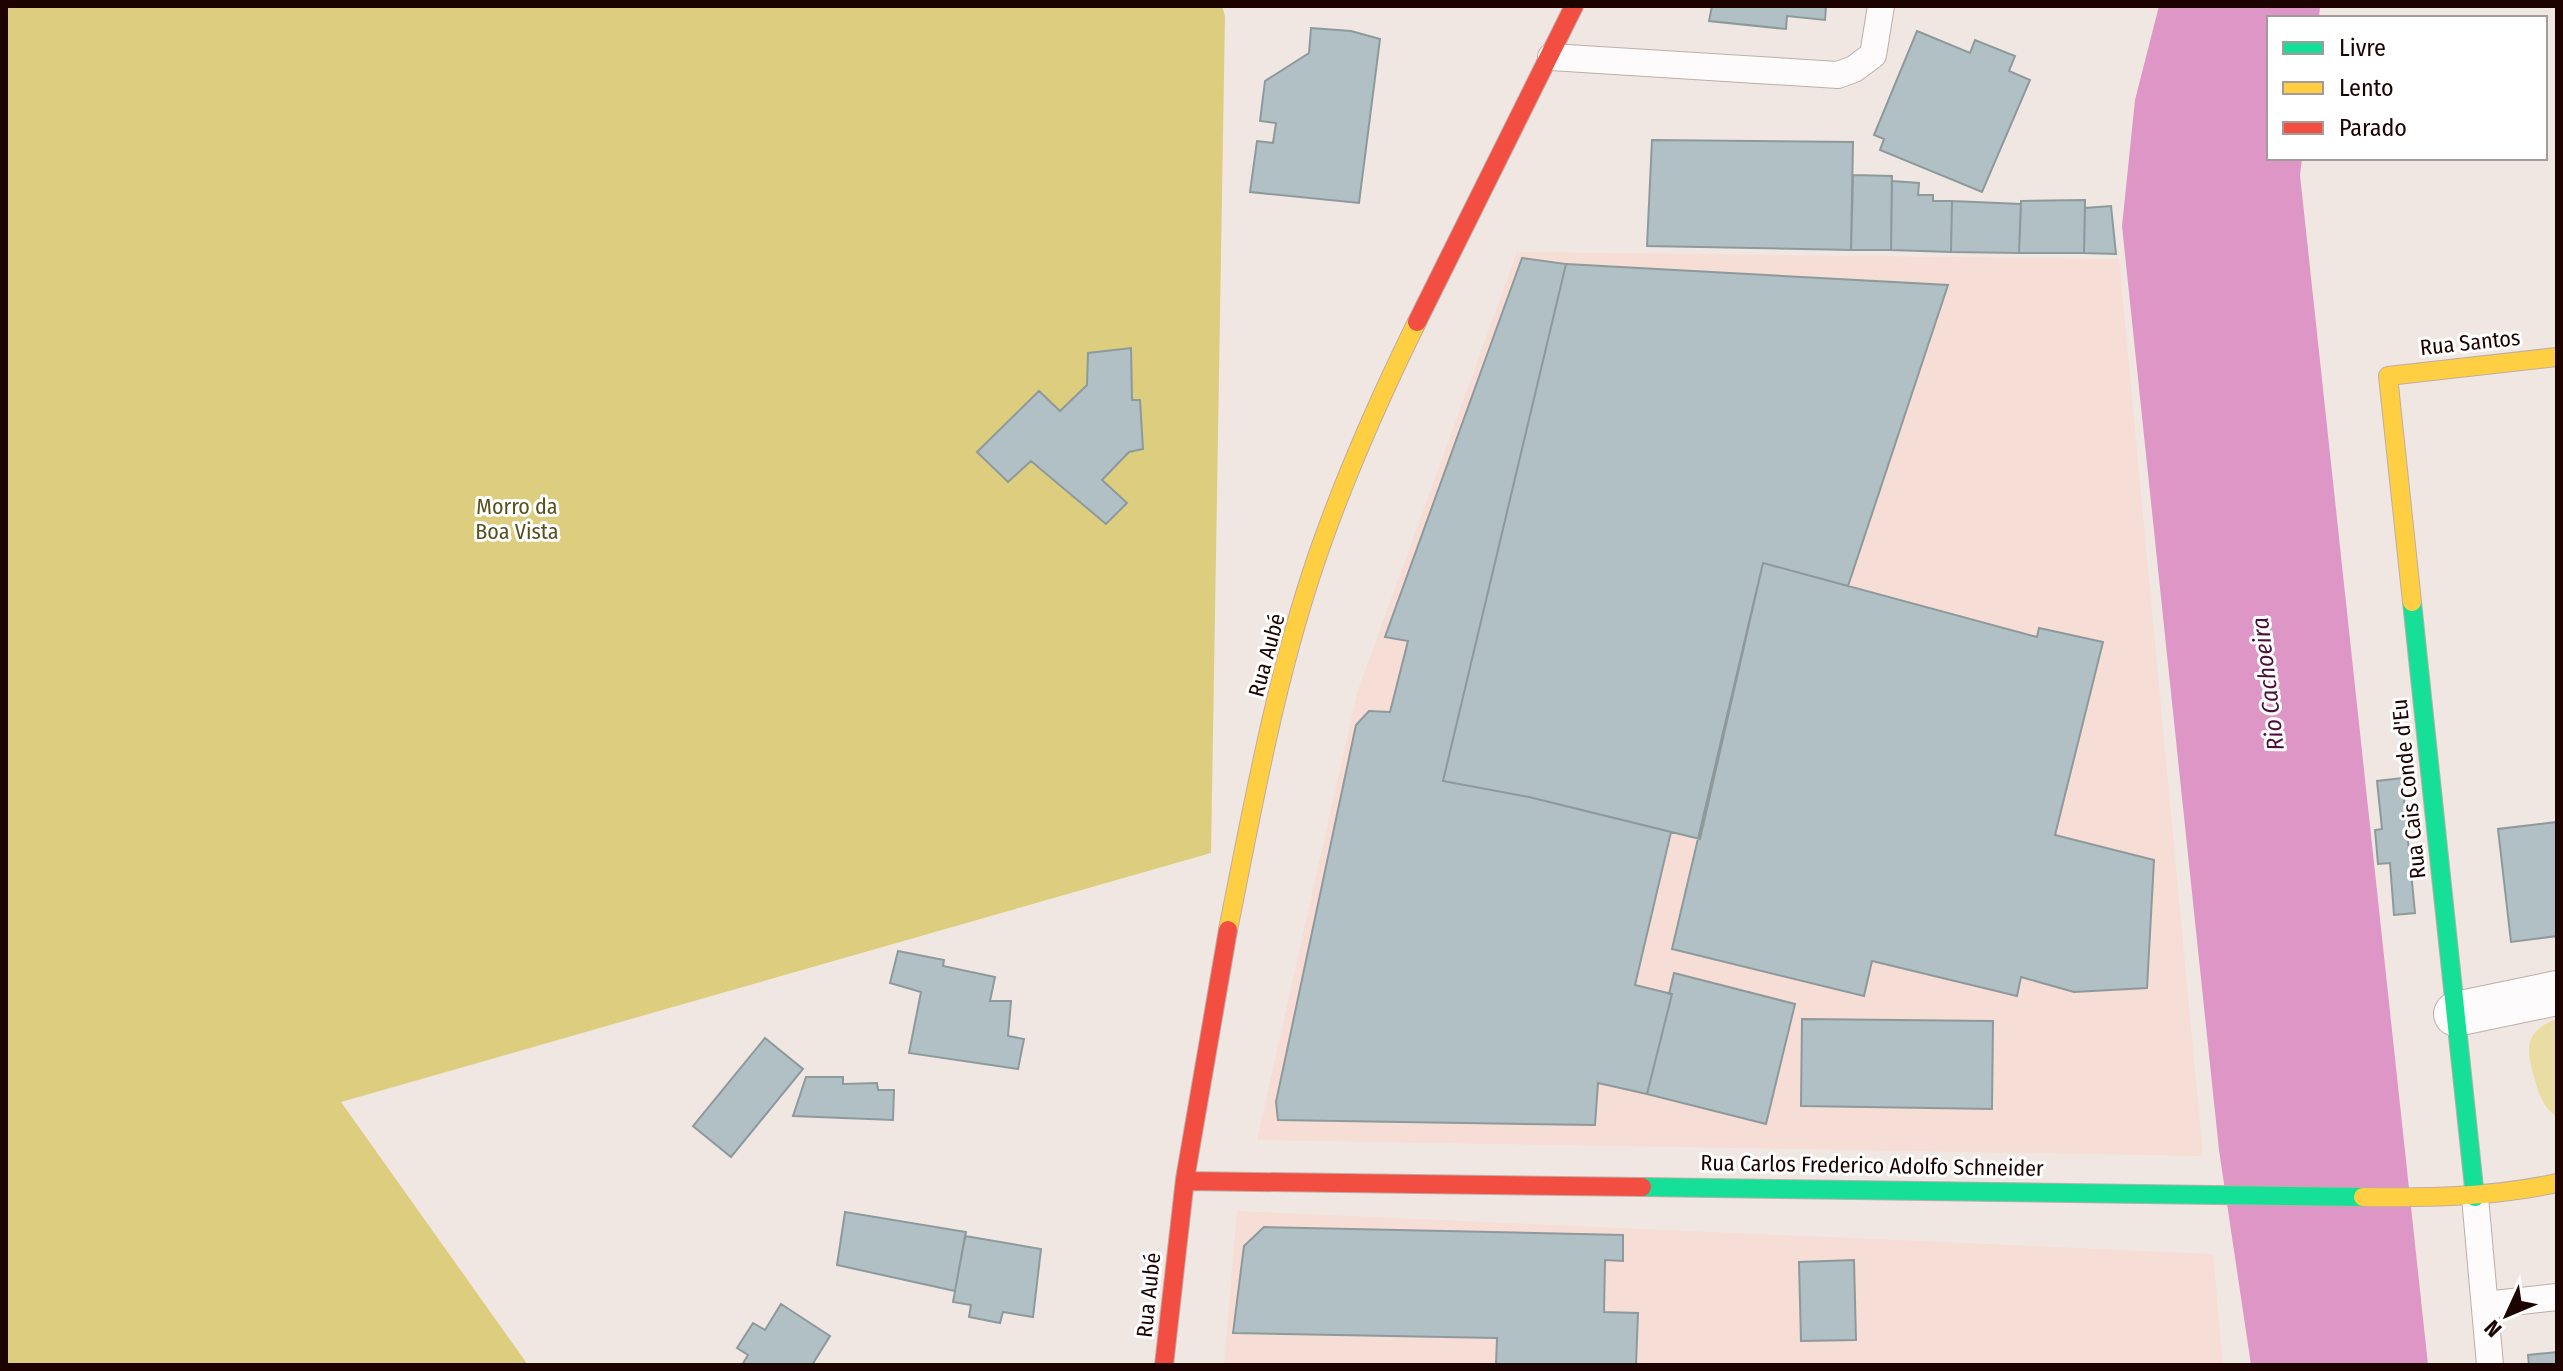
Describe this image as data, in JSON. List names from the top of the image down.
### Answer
{
  "streets": {
    "main road": [
      "Rua Santos",
      "Rua Aubé",
      "Rua Cais Conde d'Eu",
      "Rua Carlos Frederico Adolfo Schneider"
    ]
  },
  "crossings": [
    ["Rua Santos", "Rua Cais Conde d'Eu"],
    ["Rua Aubé", "Rua Carlos Frederico Adolfo Schneider"],
    ["Rua Cais Conde d'Eu", "Rua Carlos Frederico Adolfo Schneider"]
  ],
  "water": ["Rio Cachoeira"],
  "parks": ["Morro da Boa Vista"],
  "legend": ["Livre", "Lento", "Parado"],
  "north": "bottom left"
}
